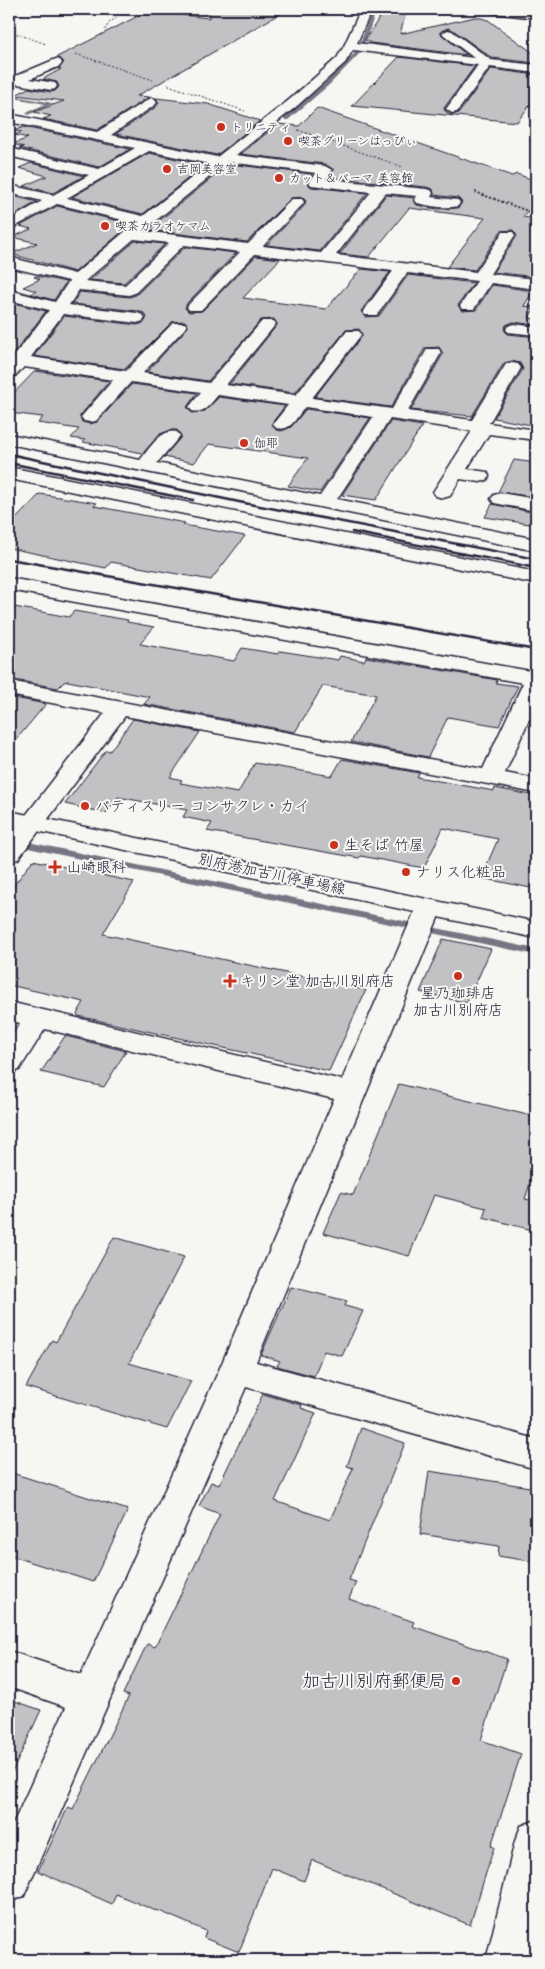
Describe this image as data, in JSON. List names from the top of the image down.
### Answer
{
  "streets": {
    "main road": ["別府港加古川停車場線"]
  },
  "places": {
    "other": [
      "トリニティ",
      "喫茶グリーンはっぴぃ",
      "吉岡美容室",
      "カット＆パーマ 美容館",
      "喫茶カラオケマム",
      "伽耶",
      "パティスリー コンサクレ・カイ",
      "生そば 竹屋",
      "ナリス化粧品",
      "星乃珈琲店 加古川別府店",
      "加古川別府郵便局"
    ],
    "health": ["山崎眼科", "キリン堂 加古川別府店"]
  }
}
